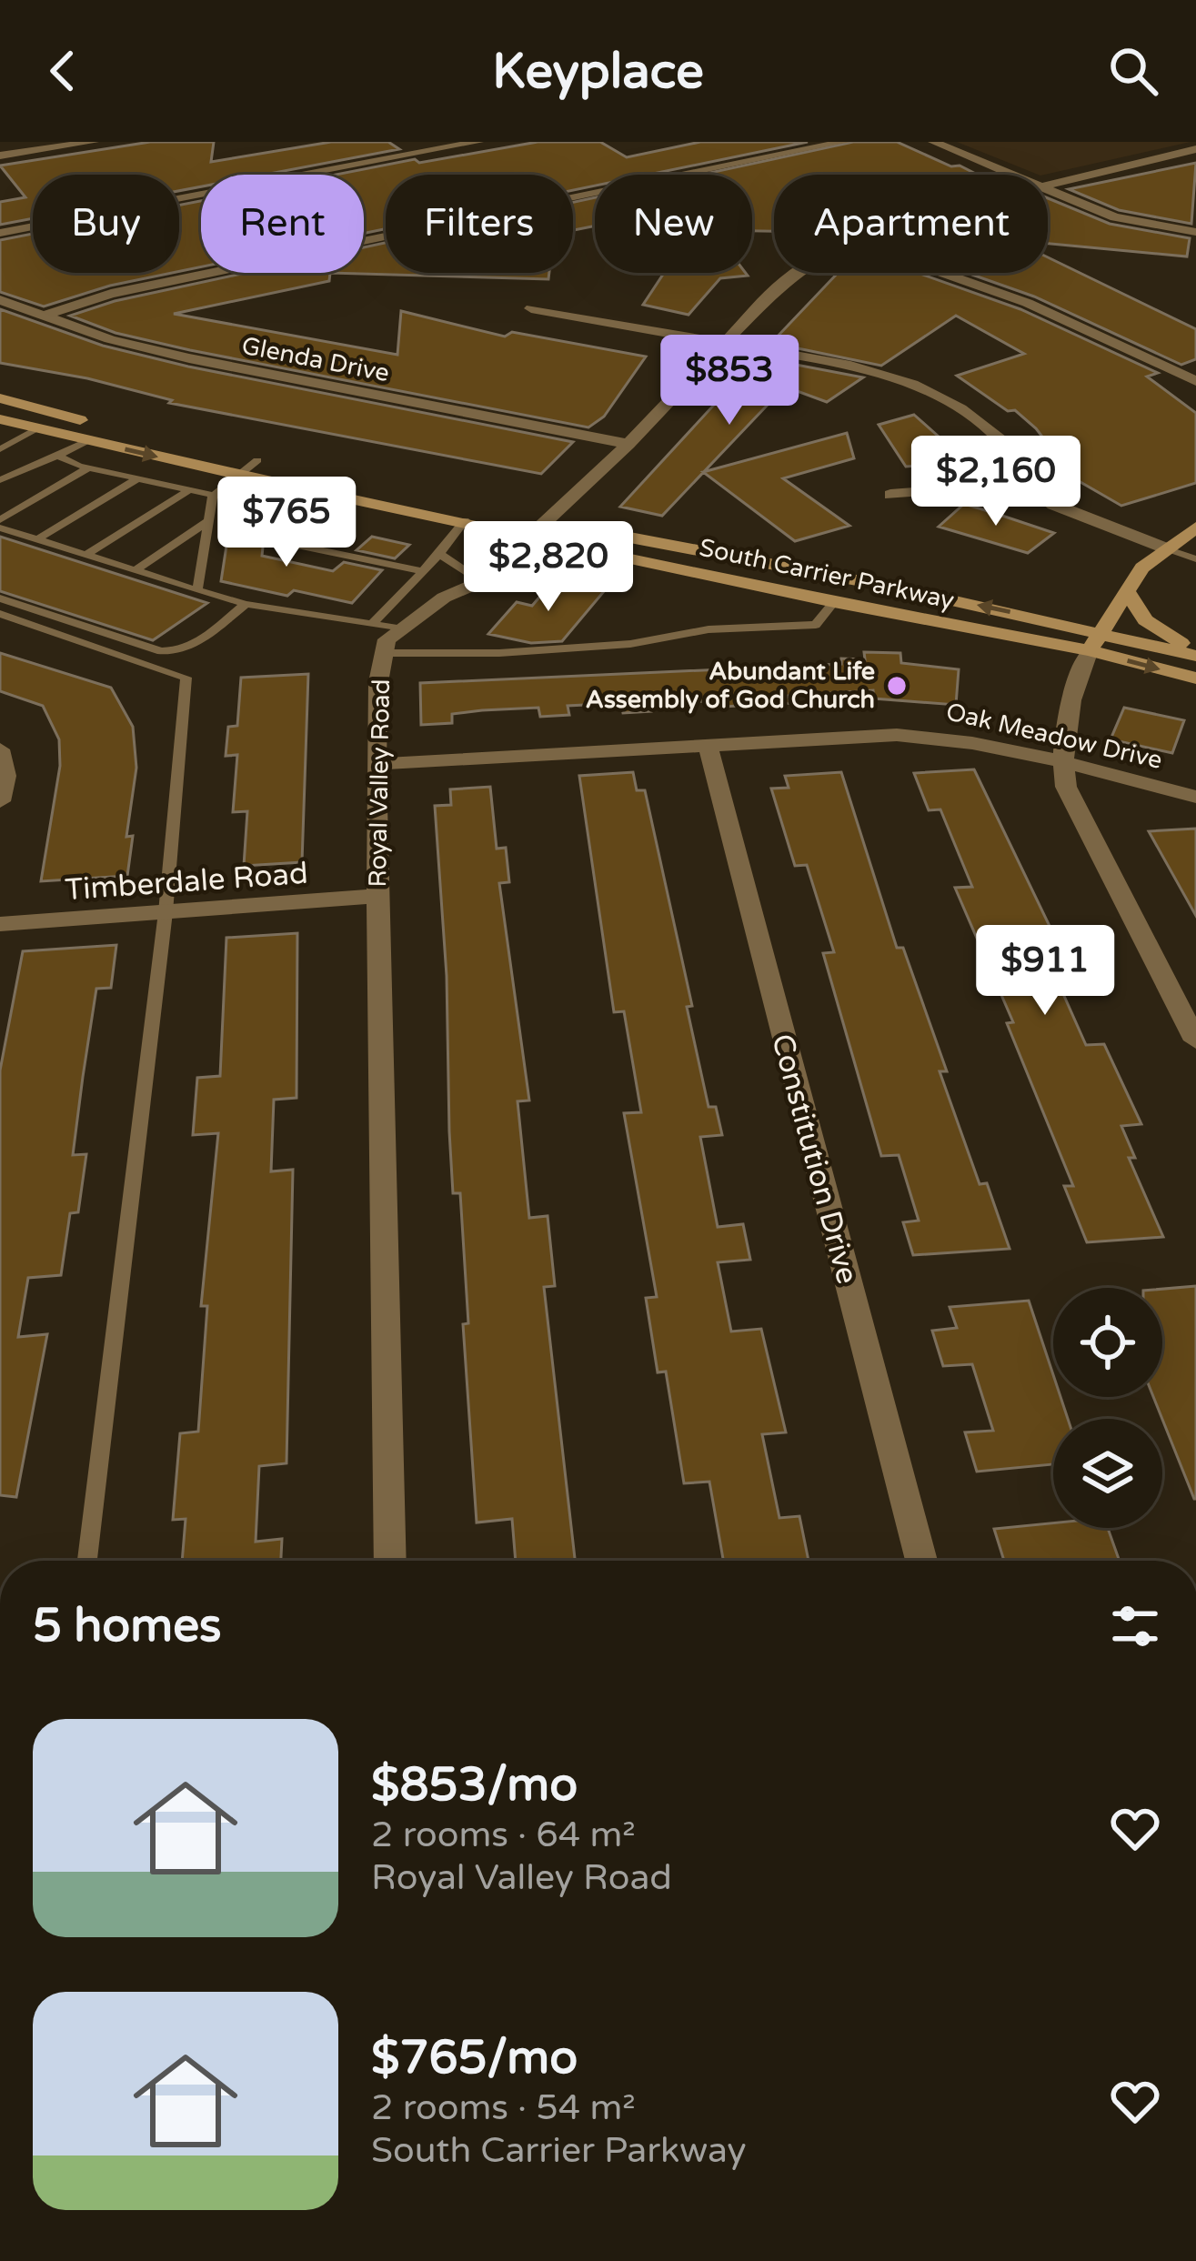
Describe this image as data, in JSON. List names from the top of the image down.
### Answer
{
  "streets": {
    "main road": ["South Carrier Parkway"],
    "street": [
      "Glenda Drive",
      "Oak Meadow Drive",
      "Royal Valley Road",
      "Timberdale Road",
      "Constitution Drive"
    ]
  },
  "crossings": [
    ["Glenda Drive", "Royal Valley Road"],
    ["South Carrier Parkway", "Royal Valley Road"],
    ["Oak Meadow Drive", "Royal Valley Road"],
    ["Oak Meadow Drive", "Constitution Drive"],
    ["Royal Valley Road", "Timberdale Road"]
  ],
  "places": ["Abundant Life Assembly of God Church"],
  "page": {
    "header": "Keyplace",
    "chip": [
      "Buy",
      "Rent",
      "Filters",
      "New",
      "Apartment"
    ],
    "price": [
      "$853",
      "$2,160",
      "$765",
      "$2,820",
      "$911"
    ],
    "heading": "5 homes",
    "list": [
      {
        "name": "$853/mo",
        "note": "2 rooms · 64 m² · Royal Valley Road"
      },
      {
        "name": "$765/mo",
        "note": "2 rooms · 54 m² · South Carrier Parkway"
      }
    ]
  }
}
